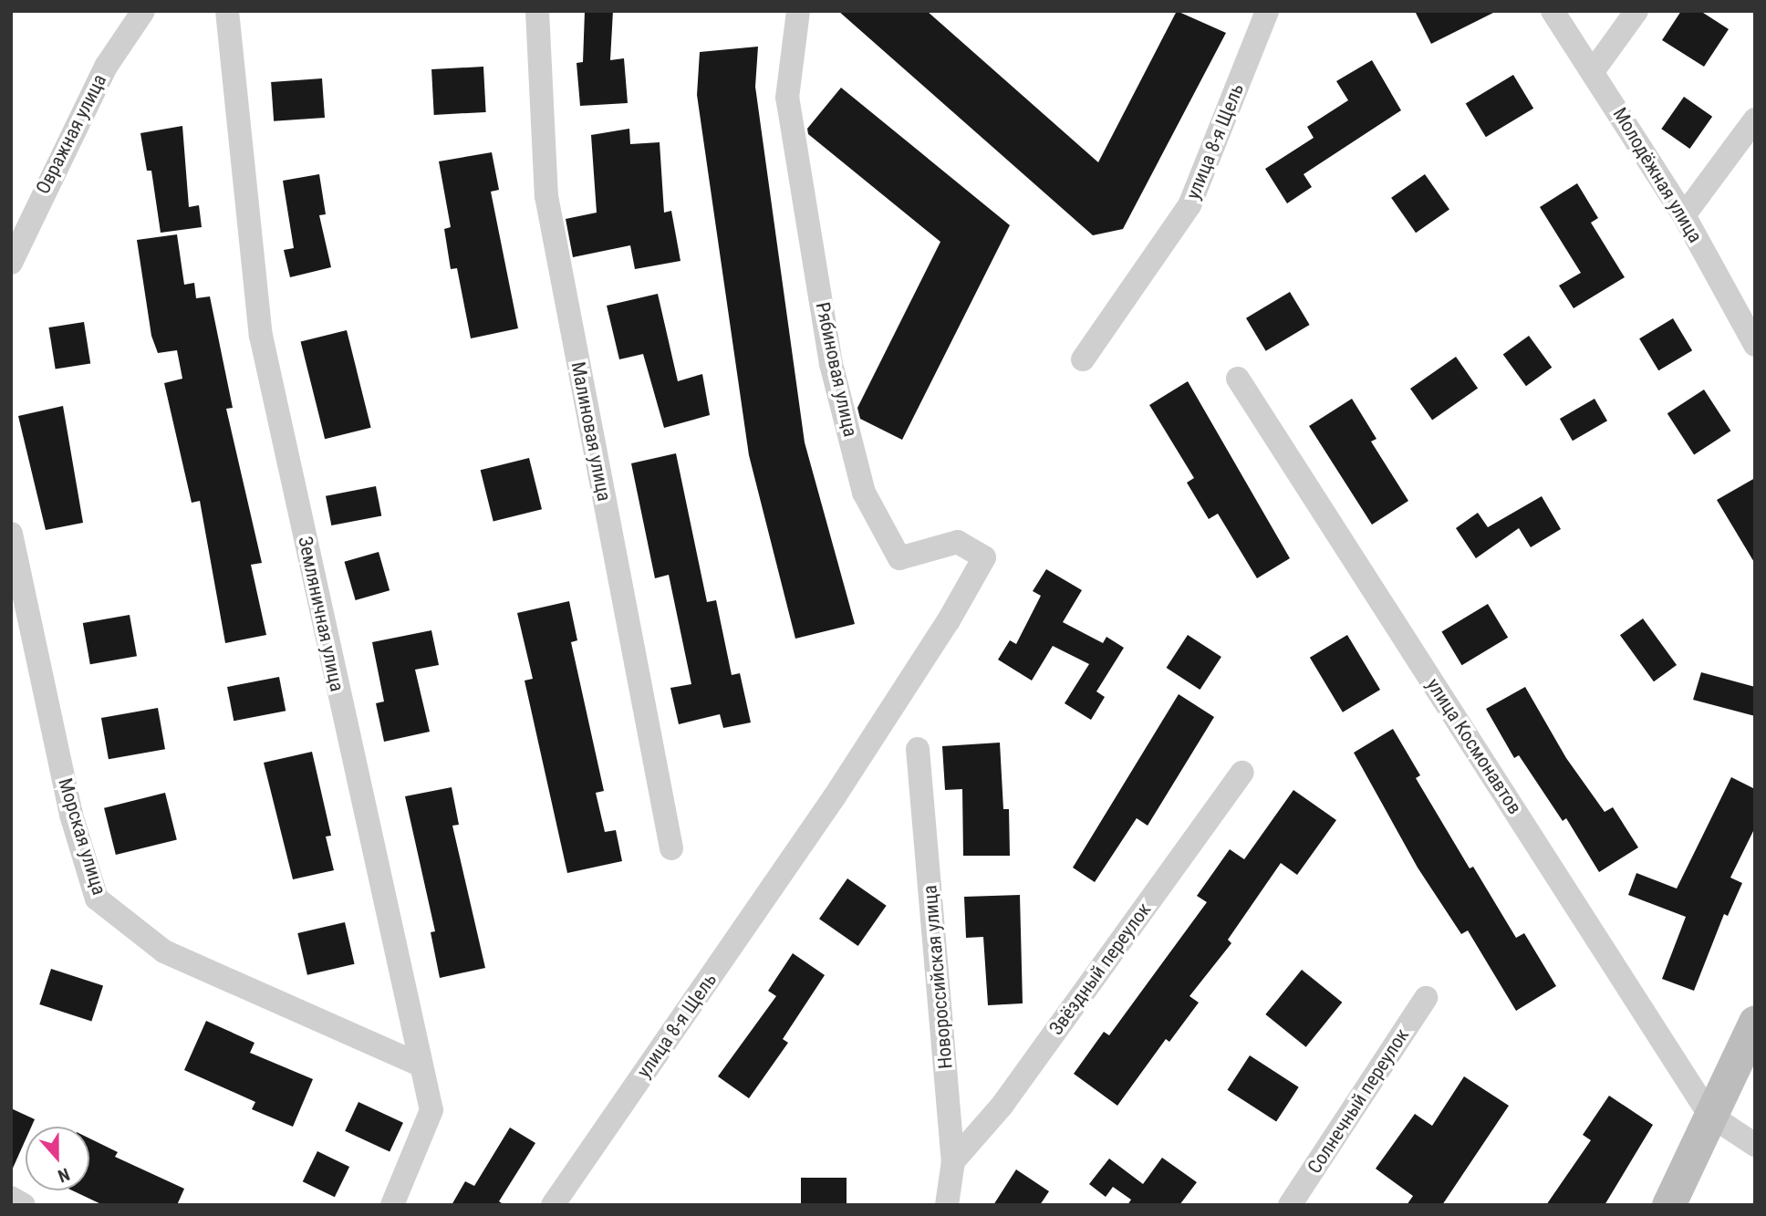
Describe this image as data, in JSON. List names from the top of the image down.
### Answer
{
  "streets": {
    "street": [
      "Овражная улица",
      "улица 8-я Щель",
      "Молодёжная улица",
      "Рябиновая улица",
      "Малиновая улица",
      "Земляничная улица",
      "улица Космонавтов",
      "Морская улица",
      "Звёздный переулок",
      "Новороссийская улица",
      "Солнечный переулок"
    ]
  },
  "crossings": [
    ["улица 8-я Щель", "Рябиновая улица"],
    ["Земляничная улица", "Морская улица"],
    ["Звёздный переулок", "Новороссийская улица"]
  ],
  "north": "bottom"
}
